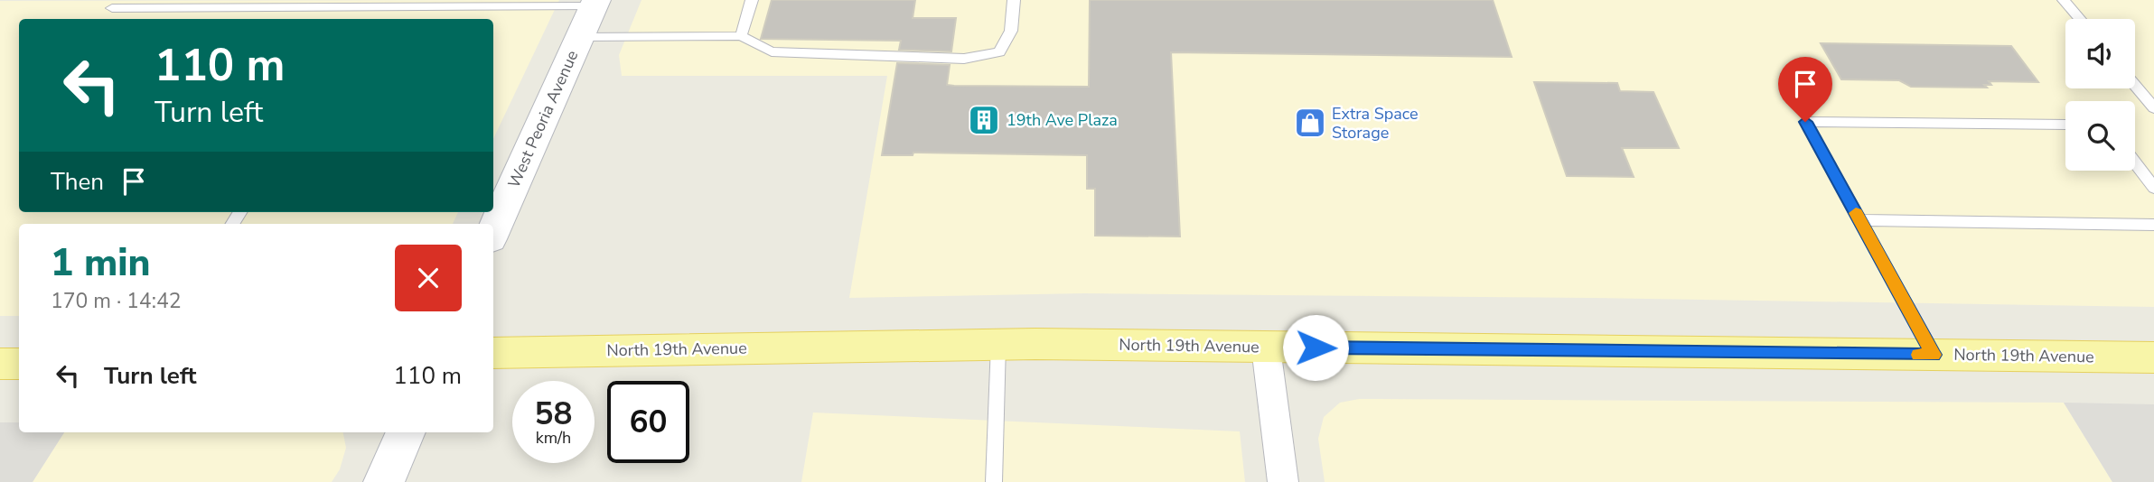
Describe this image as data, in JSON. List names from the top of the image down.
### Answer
{
  "streets": {
    "main road": ["West Peoria Avenue", "North 19th Avenue"]
  },
  "places": {
    "building": ["19th Ave Plaza"],
    "shop": ["Extra Space Storage"]
  },
  "page": {
    "turn": ["110 m", "Turn left"],
    "then": "Then",
    "heading": ["1 min", "170 m · 14:42"],
    "list": [
      {
        "name": "Turn left",
        "value": "110 m"
      }
    ],
    "speed": "58 km/h",
    "limit": "60"
  }
}
